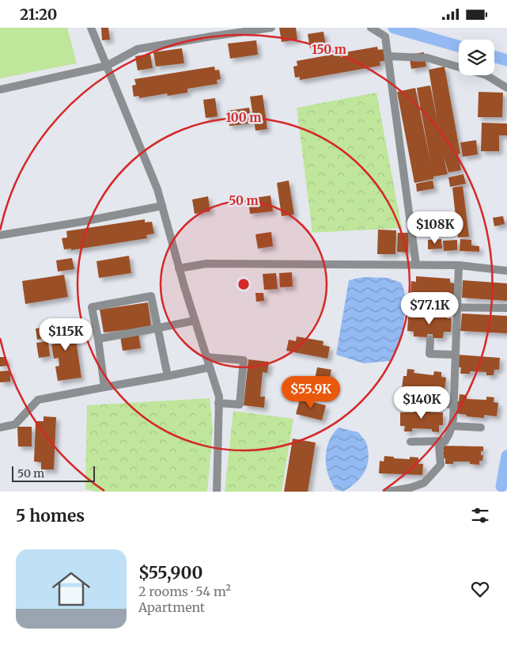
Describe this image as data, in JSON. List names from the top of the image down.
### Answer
{
  "scale_bar": "50 m",
  "page": {
    "status": "21:20",
    "price": [
      "$108K",
      "$77.1K",
      "$115K",
      "$55.9K",
      "$140K"
    ],
    "scale": "50 m",
    "heading": "5 homes",
    "list": [
      {
        "name": "$55,900",
        "note": "2 rooms · 54 m² · Apartment"
      }
    ]
  },
  "rings": ["150 m", "100 m", "50 m"]
}
